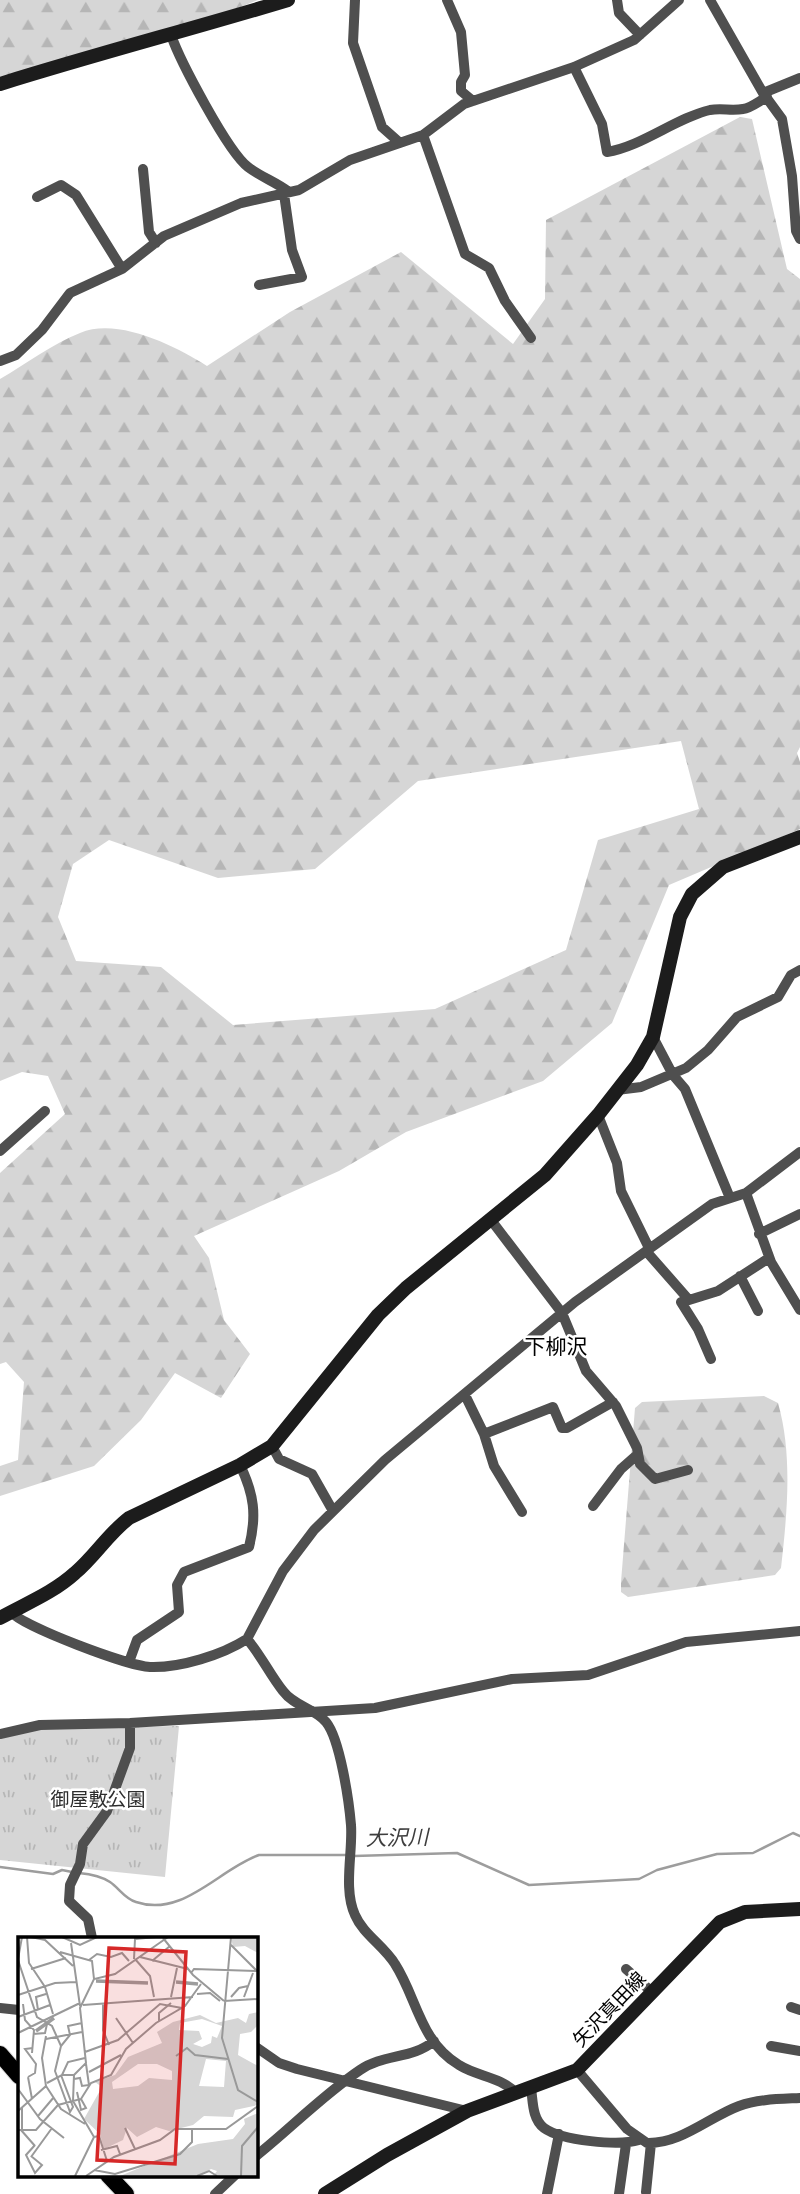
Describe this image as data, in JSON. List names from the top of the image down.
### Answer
{
  "streets": {
    "street": ["矢沢真田線"]
  },
  "districts": ["下柳沢"],
  "water": ["大沢川"],
  "parks": ["御屋敷公園"]
}
